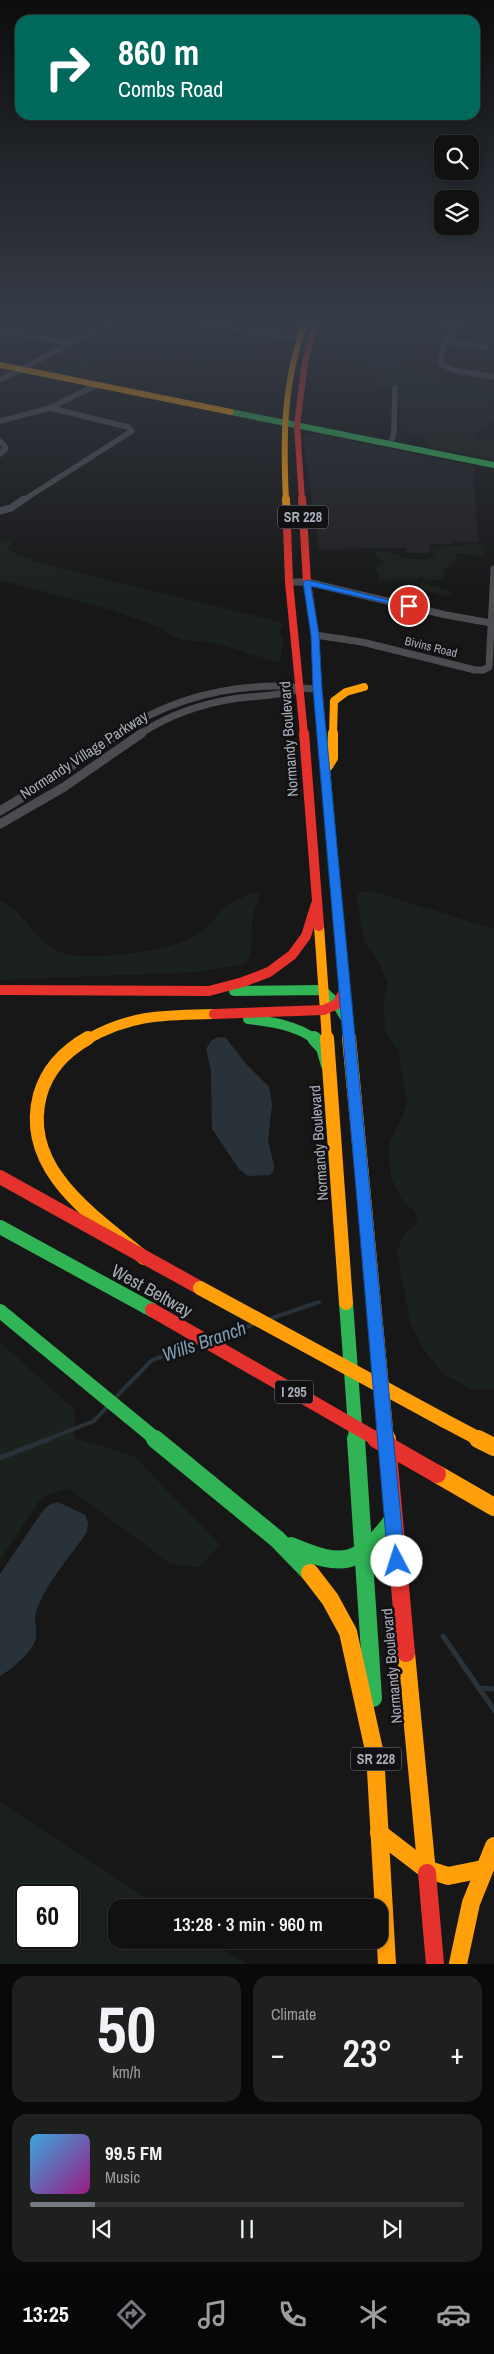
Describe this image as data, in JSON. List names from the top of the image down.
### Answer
{
  "streets": {
    "main road": [
      "SR 228",
      "Normandy Boulevard",
      "West Beltway",
      "I 295"
    ],
    "street": ["Bivins Road", "Normandy Village Parkway"]
  },
  "crossings": [
    ["Bivins Road", "Normandy Boulevard"],
    ["Normandy Boulevard", "Normandy Village Parkway"]
  ],
  "water": ["Wills Branch"],
  "page": {
    "turn": ["860 m", "Combs Road"],
    "limit": "60",
    "trip": "13:28 · 3 min · 960 m",
    "tile": [
      ["50", "km/h"],
      "Climate"
    ],
    "heat": ["−", "23°", "+"],
    "song": ["99.5 FM", "Music"],
    "tabs": "13:25"
  }
}
